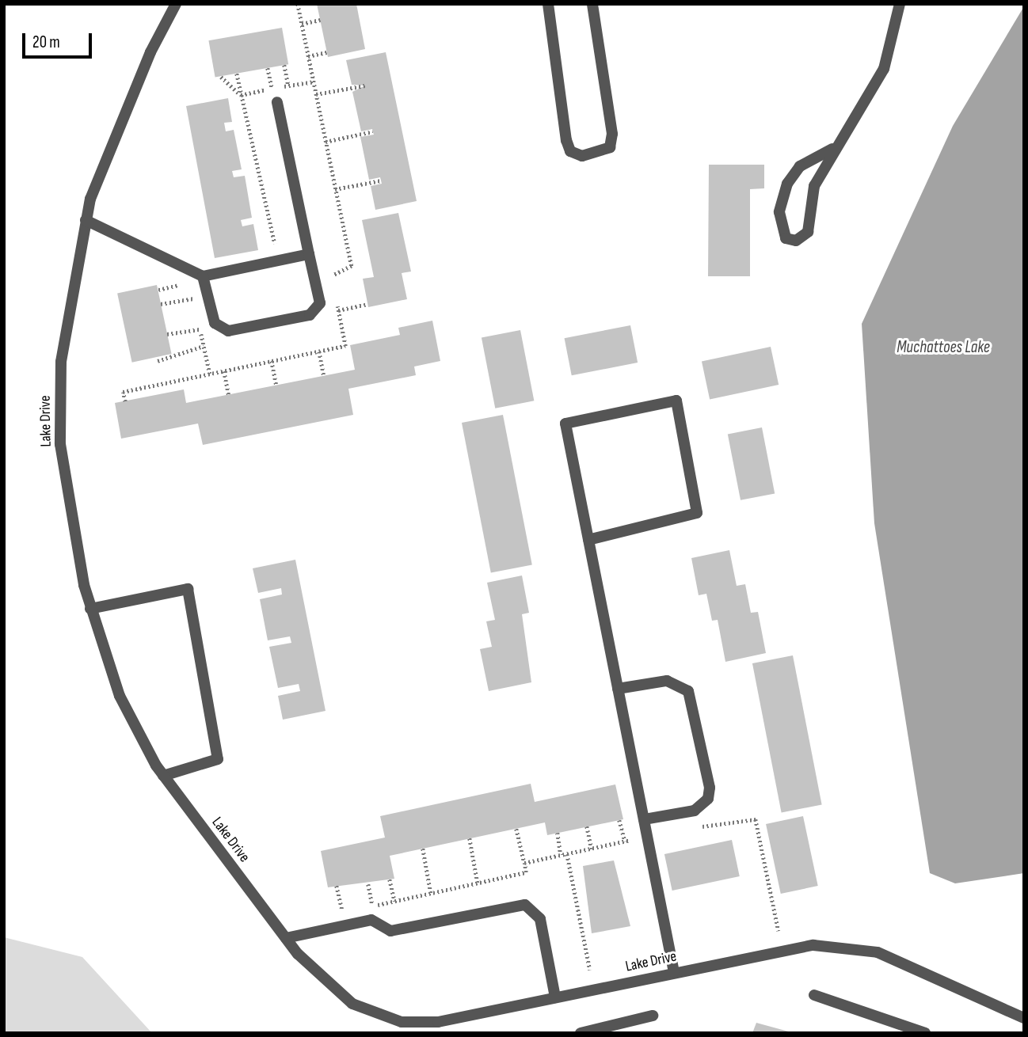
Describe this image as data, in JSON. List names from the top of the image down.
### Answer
{
  "streets": {
    "street": ["Lake Drive"]
  },
  "water": ["Muchattoes Lake"],
  "scale_bar": "20 m"
}
